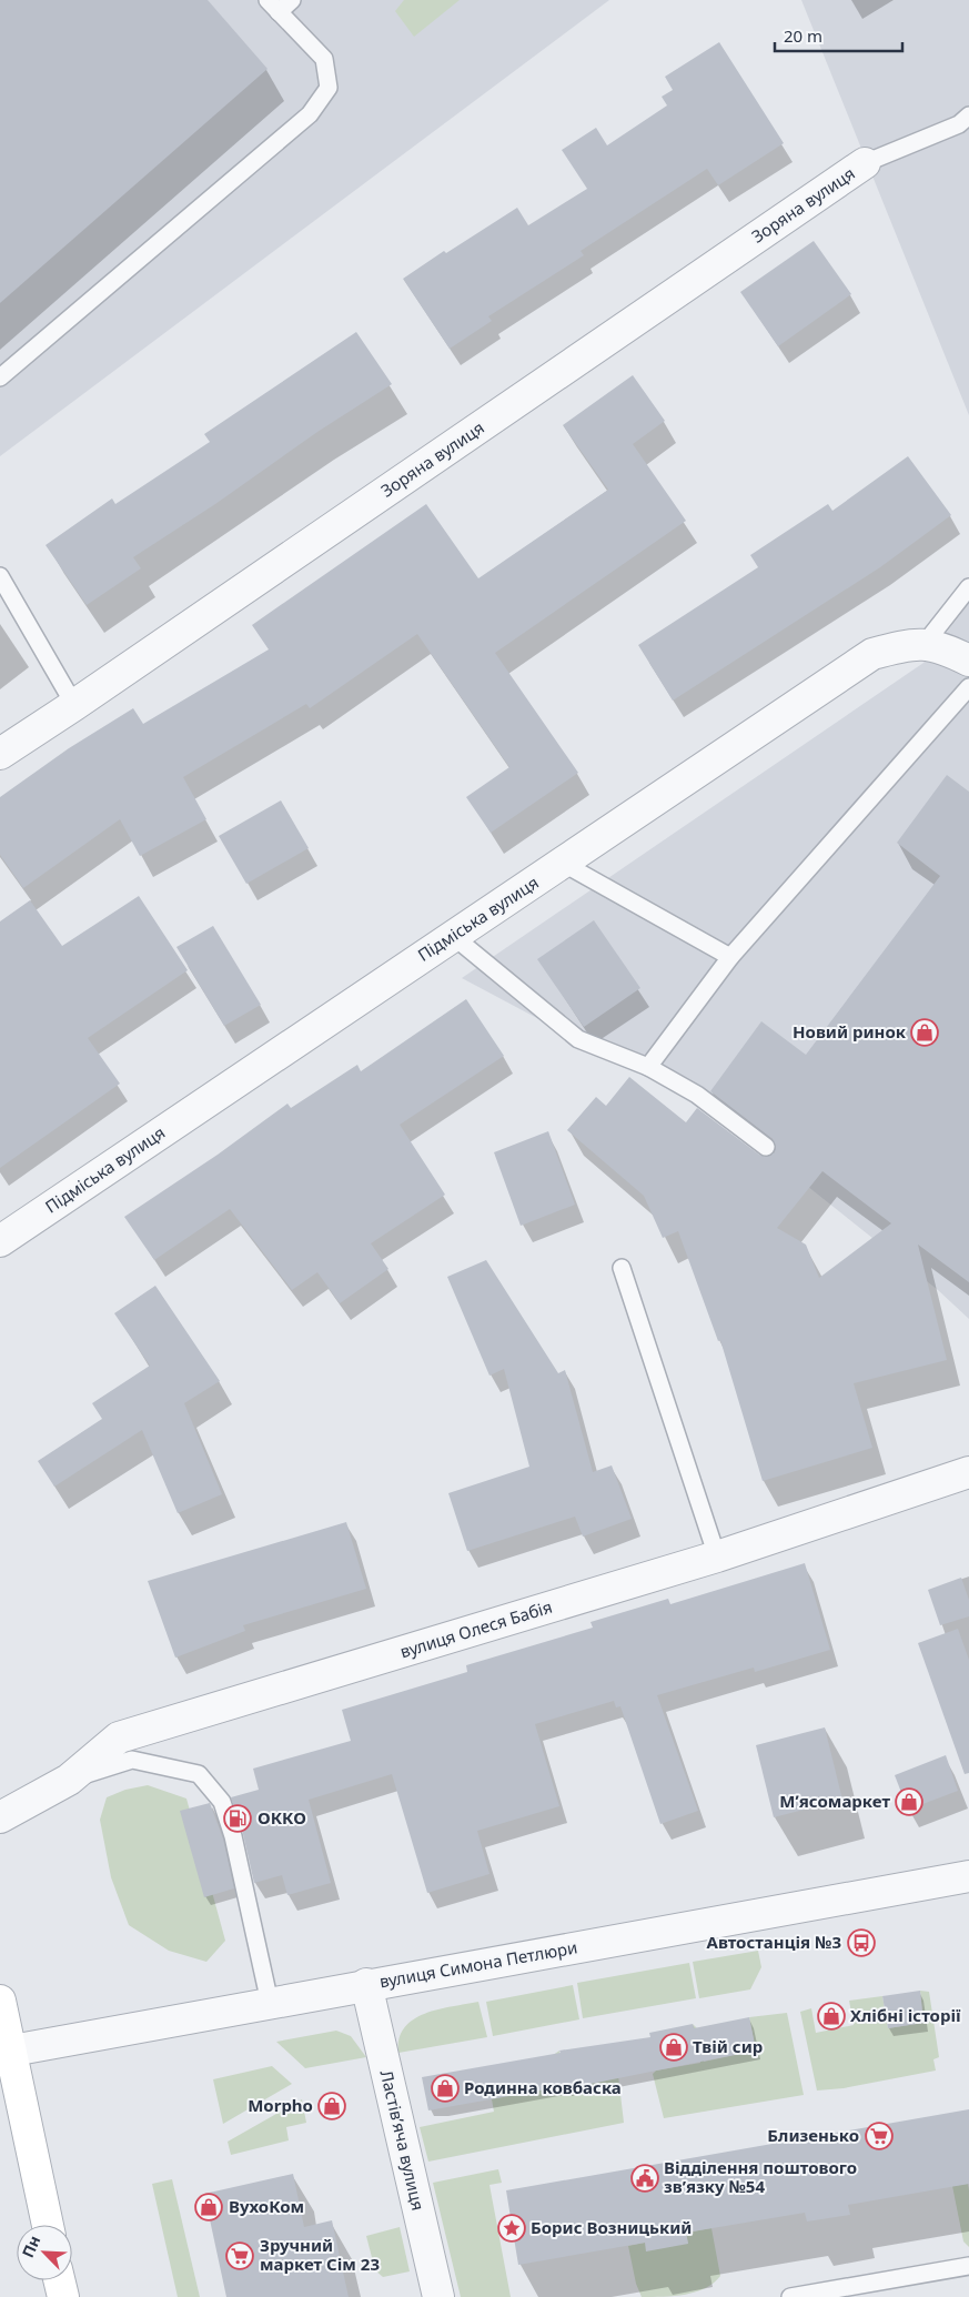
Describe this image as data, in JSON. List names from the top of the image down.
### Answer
{
  "streets": {
    "street": [
      "Зоряна вулиця",
      "Підміська вулиця",
      "вулиця Олеся Бабія",
      "вулиця Симона Петлюри",
      "Ластівʼяча вулиця"
    ]
  },
  "crossings": [
    ["вулиця Симона Петлюри", "Ластівʼяча вулиця"]
  ],
  "places": {
    "shop": [
      "Новий ринок",
      "Мʼясомаркет",
      "Хлібні історії",
      "Твій сир",
      "Родинна ковбаска",
      "Morpho",
      "ВухоКом"
    ],
    "fuel station": ["ОККО"],
    "bus stop": ["Автостанція №3"],
    "supermarket": ["Близенько", "Зручний маркет Сім 23"],
    "public building": ["Відділення поштового зв’язку №54"],
    "place": ["Борис Возницький"]
  },
  "scale_bar": "20 m",
  "north": "top left"
}
